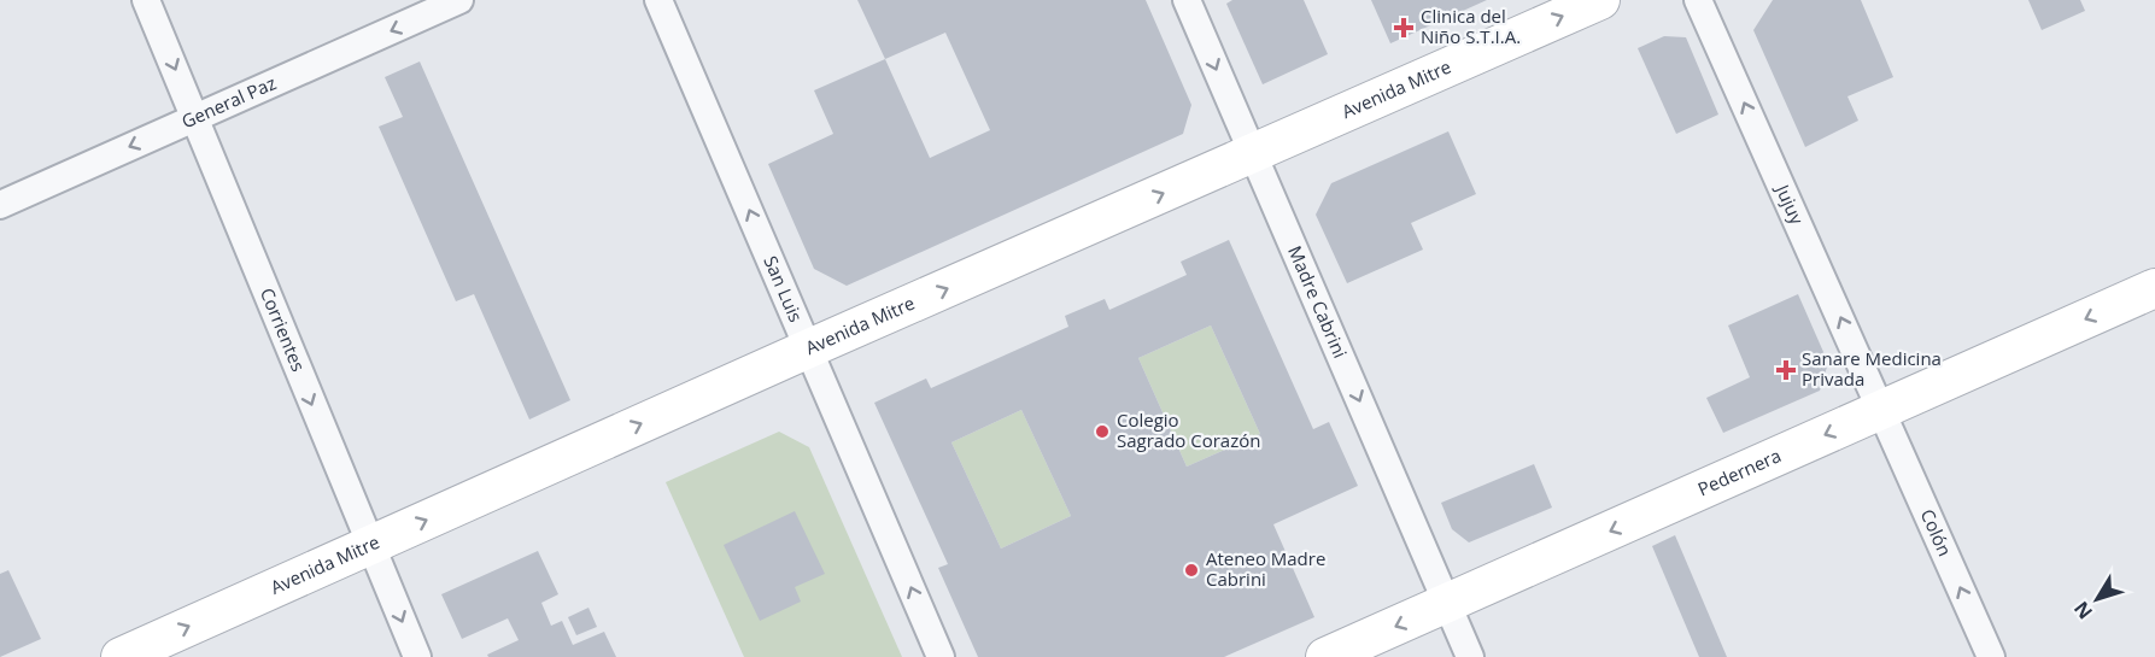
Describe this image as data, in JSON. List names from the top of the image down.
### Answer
{
  "streets": {
    "main road": ["Avenida Mitre", "Pedernera"],
    "street": [
      "General Paz",
      "Jujuy",
      "San Luis",
      "Madre Cabrini",
      "Corrientes",
      "Colón"
    ]
  },
  "crossings": [
    ["Avenida Mitre", "San Luis"],
    ["Avenida Mitre", "Madre Cabrini"],
    ["Avenida Mitre", "Corrientes"],
    ["General Paz", "Corrientes"],
    ["Jujuy", "Pedernera"],
    ["Jujuy", "Colón"],
    ["Madre Cabrini", "Pedernera"],
    ["Pedernera", "Colón"]
  ],
  "one_way": [
    "Avenida Mitre",
    "General Paz",
    "Jujuy",
    "San Luis",
    "Madre Cabrini",
    "Corrientes",
    "Pedernera",
    "Colón"
  ],
  "places": {
    "health": ["Clinica del Niño S.T.I.A.", "Sanare Medicina Privada"],
    "other": ["Colegio Sagrado Corazón", "Ateneo Madre Cabrini"]
  },
  "north": "bottom left"
}
